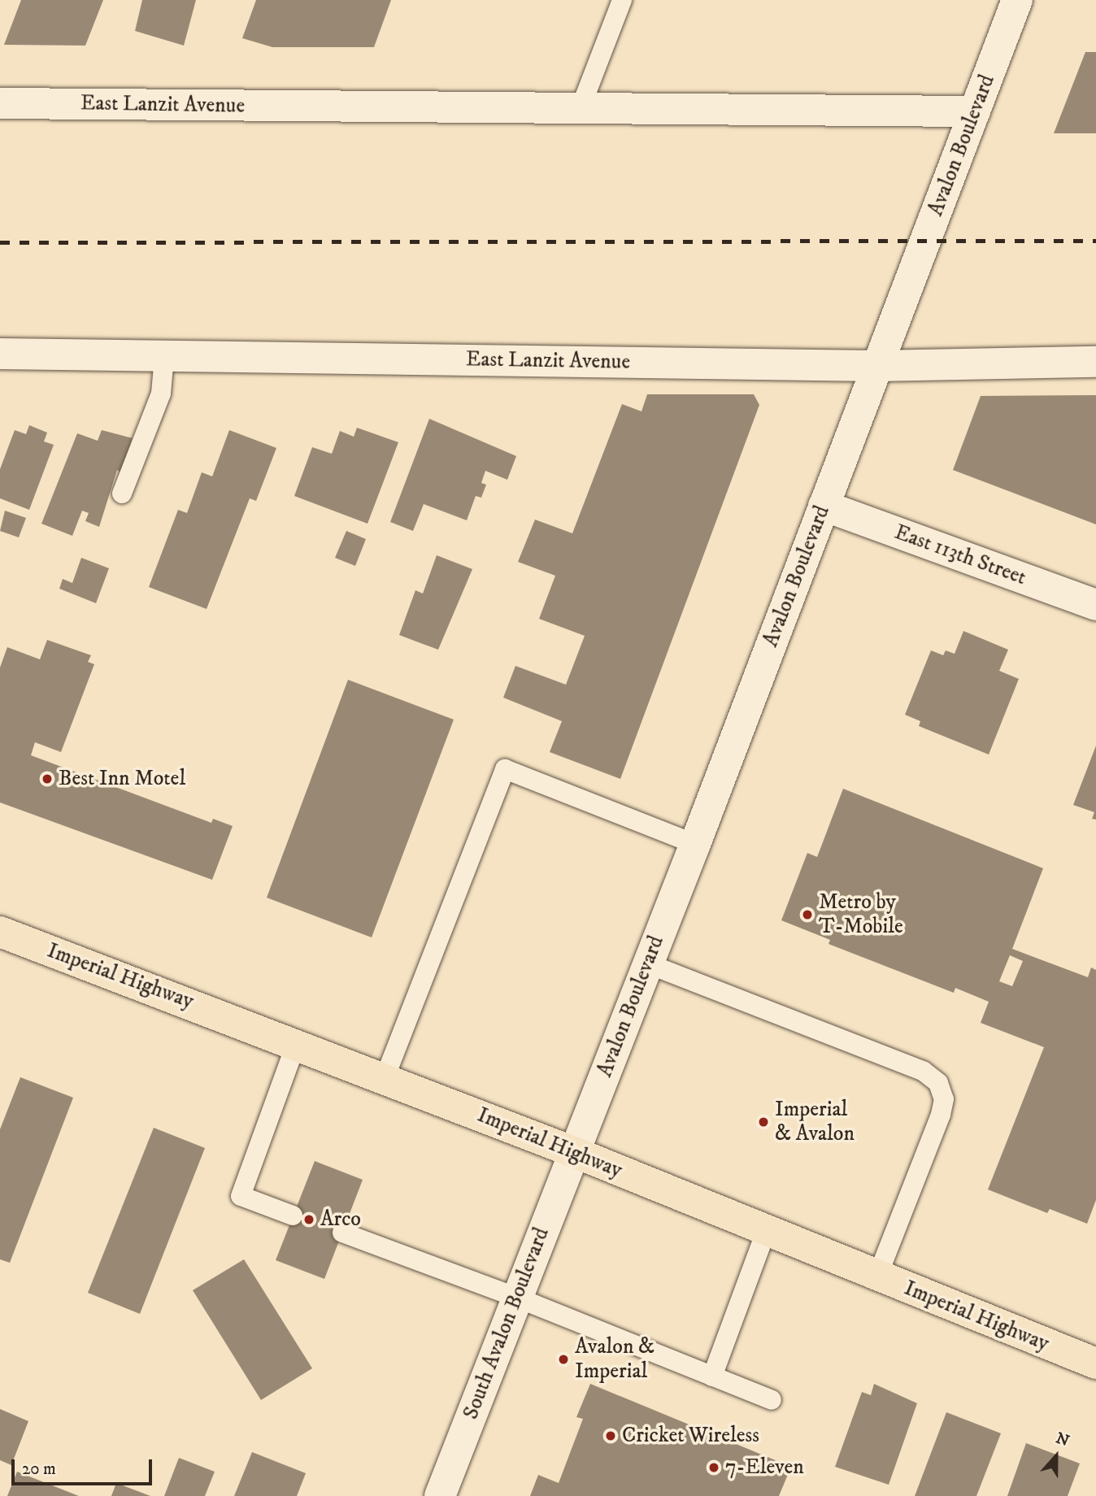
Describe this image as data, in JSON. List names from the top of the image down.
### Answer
{
  "streets": {
    "main road": ["Imperial Highway"],
    "street": [
      "East Lanzit Avenue",
      "Avalon Boulevard",
      "East 113th Street",
      "South Avalon Boulevard"
    ]
  },
  "crossings": [
    ["East Lanzit Avenue", "Avalon Boulevard"],
    ["Avalon Boulevard", "East 113th Street"],
    ["Avalon Boulevard", "Imperial Highway"],
    ["Avalon Boulevard", "South Avalon Boulevard"],
    ["Imperial Highway", "South Avalon Boulevard"]
  ],
  "places": [
    "Best Inn Motel",
    "Metro by T-Mobile",
    "Imperial & Avalon",
    "Arco",
    "Avalon & Imperial",
    "Cricket Wireless",
    "7-Eleven"
  ],
  "scale_bar": "20 m",
  "north": "top"
}
